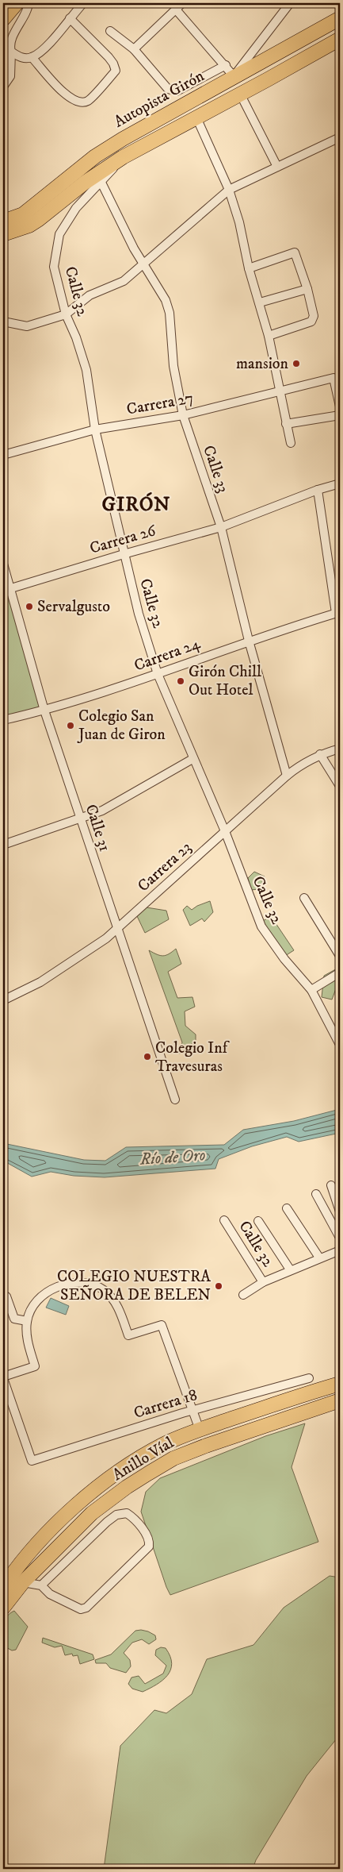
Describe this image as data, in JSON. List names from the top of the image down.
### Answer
{
  "streets": {
    "highway": ["Autopista Girón", "Anillo Víal"],
    "street": [
      "Calle 32",
      "Carrera 27",
      "Calle 33",
      "Carrera 26",
      "Carrera 24",
      "Calle 31",
      "Carrera 23",
      "Carrera 18"
    ]
  },
  "crossings": [
    ["Autopista Girón", "Calle 32"],
    ["Calle 32", "Carrera 27"],
    ["Calle 32", "Calle 33"],
    ["Calle 32", "Carrera 26"],
    ["Calle 32", "Carrera 24"],
    ["Calle 32", "Carrera 23"],
    ["Carrera 27", "Calle 33"],
    ["Calle 33", "Carrera 26"],
    ["Calle 33", "Carrera 24"],
    ["Calle 33", "Carrera 23"],
    ["Carrera 26", "Calle 31"],
    ["Carrera 24", "Calle 31"],
    ["Calle 31", "Carrera 23"]
  ],
  "districts": ["GIRÓN"],
  "water": ["Río de Oro"],
  "places": [
    "mansion",
    "Servalgusto",
    "Girón Chill Out Hotel",
    "Colegio San Juan de Giron",
    "Colegio Inf Travesuras",
    "COLEGIO NUESTRA SEÑORA DE BELEN"
  ]
}
